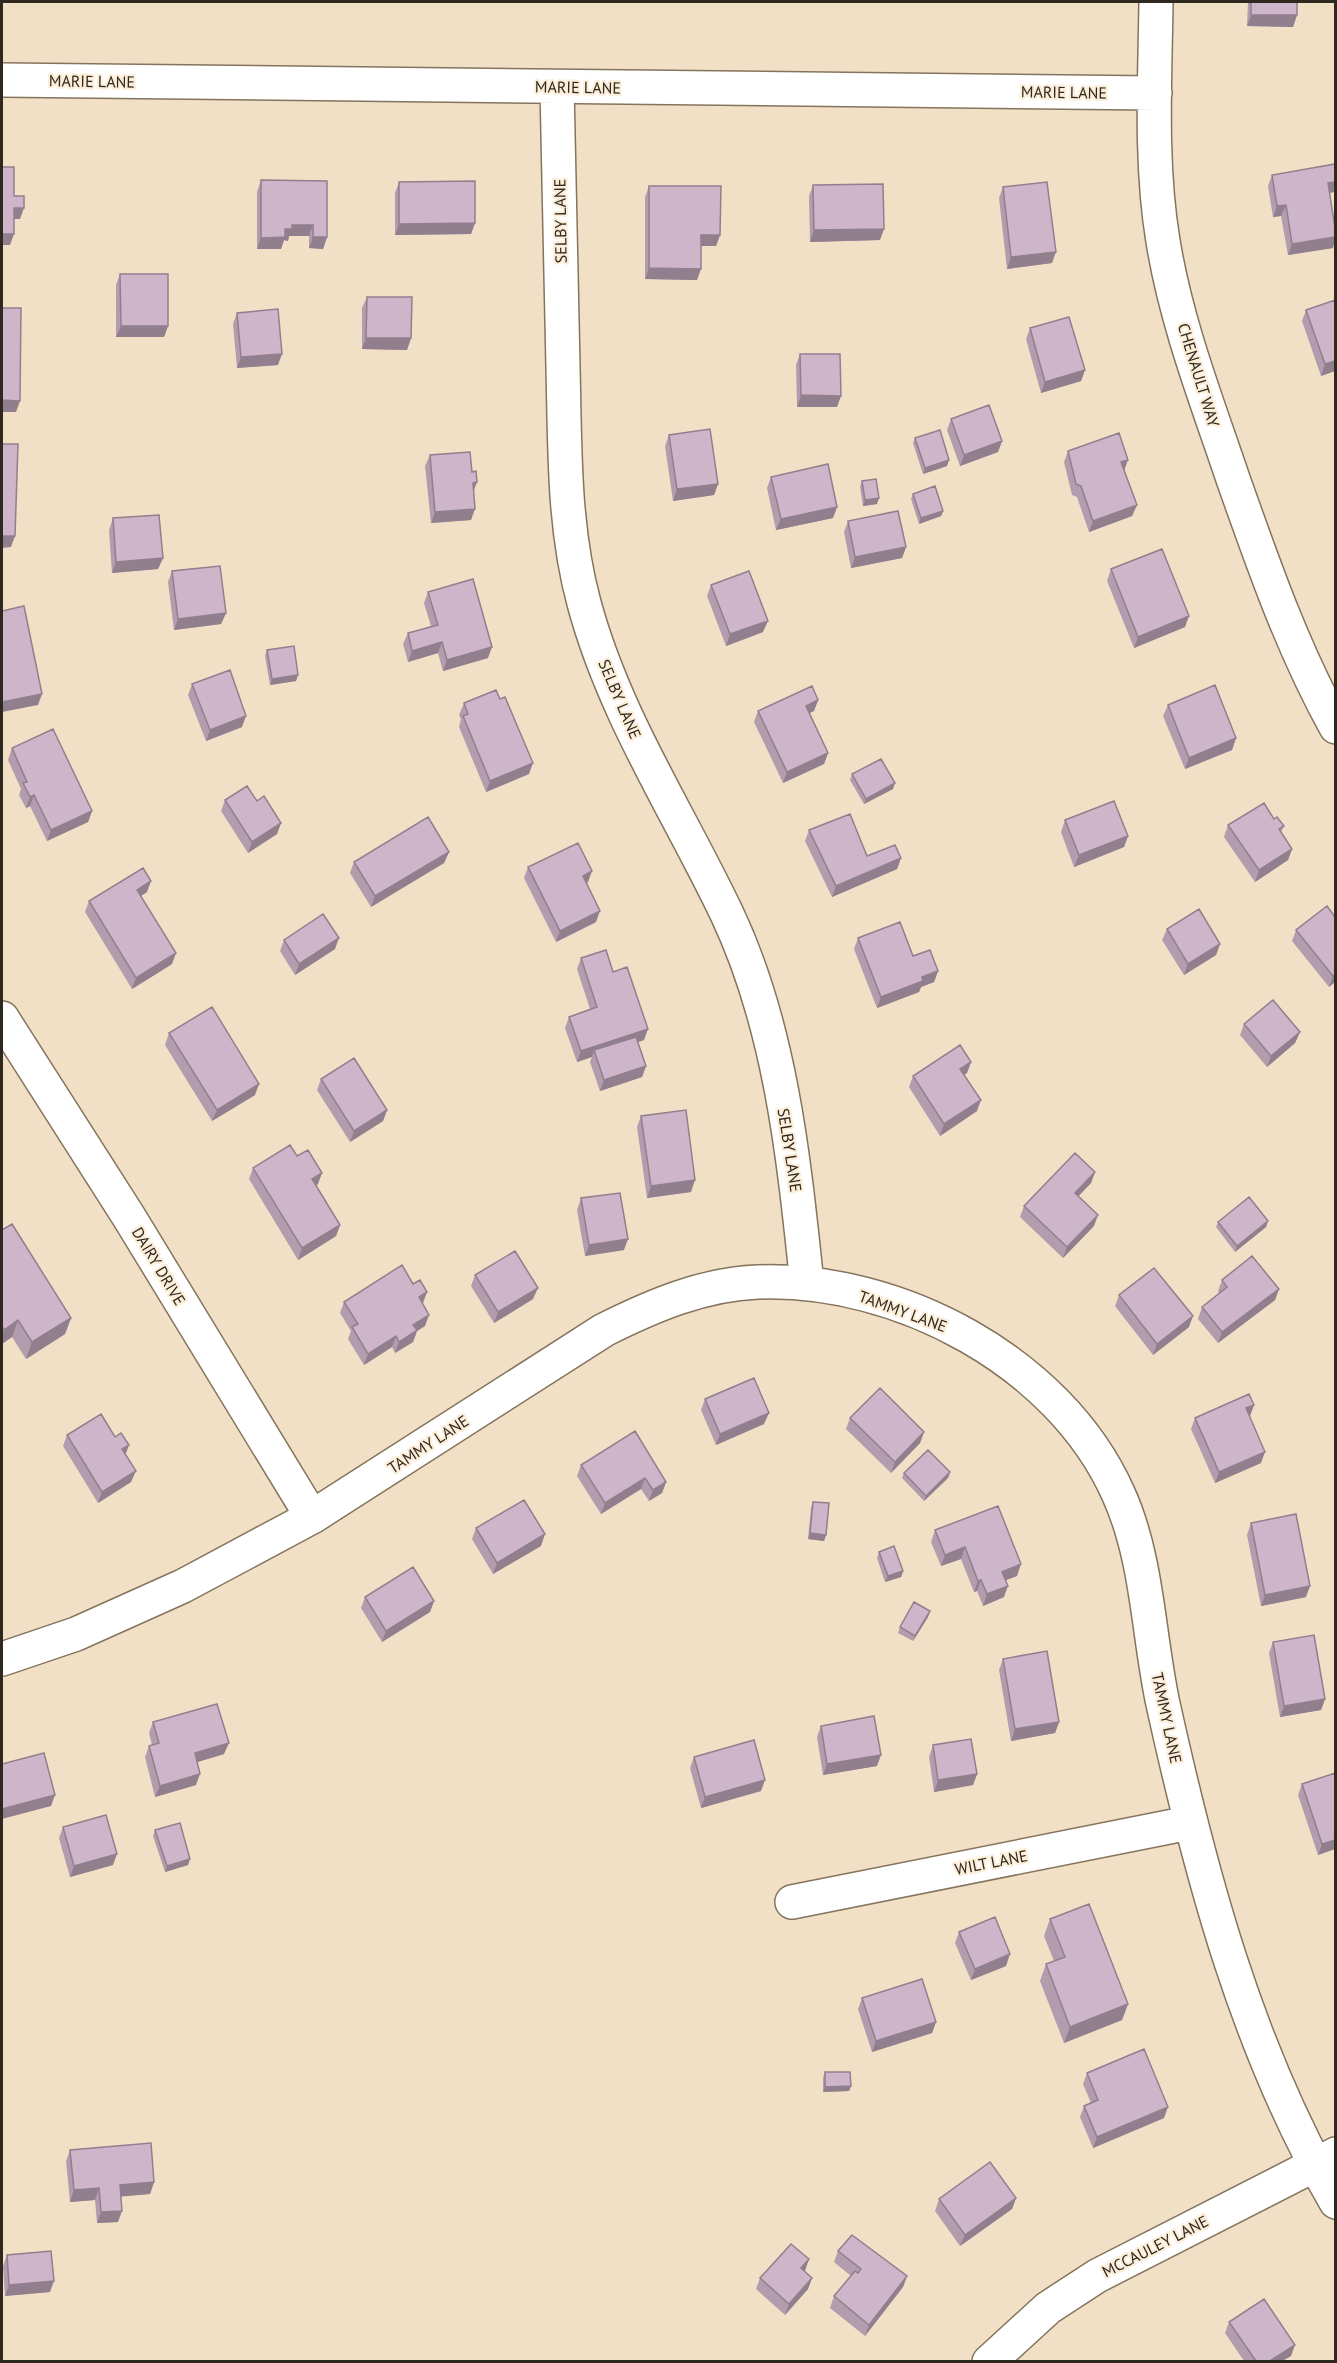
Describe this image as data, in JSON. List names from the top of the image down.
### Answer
{
  "streets": {
    "street": [
      "MARIE LANE",
      "SELBY LANE",
      "CHENAULT WAY",
      "DAIRY DRIVE",
      "TAMMY LANE",
      "WILT LANE",
      "MCCAULEY LANE"
    ]
  },
  "crossings": [
    ["MARIE LANE", "SELBY LANE"],
    ["MARIE LANE", "CHENAULT WAY"],
    ["SELBY LANE", "TAMMY LANE"],
    ["DAIRY DRIVE", "TAMMY LANE"],
    ["TAMMY LANE", "WILT LANE"],
    ["TAMMY LANE", "MCCAULEY LANE"]
  ]
}
